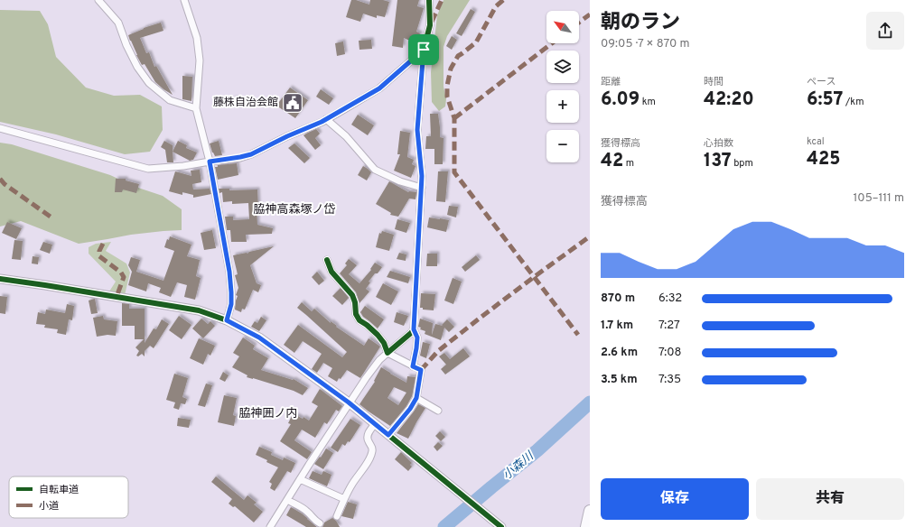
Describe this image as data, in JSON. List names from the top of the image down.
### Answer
{
  "districts": ["脇神高森塚ノ岱", "脇神囲ノ内"],
  "water": ["小森川"],
  "places": {
    "public building": ["藤株自治会館"]
  },
  "legend": ["自転車道", "小道"],
  "north": "top left",
  "page": {
    "heading": ["朝のラン", "09:05 · 7 × 870 m"],
    "map_buttons": ["+", "−"],
    "stats": [
      ["距離", "6.09 km"],
      ["時間", "42:20"],
      ["ペース", "6:57 /km"],
      ["獲得標高", "42 m"],
      ["心拍数", "137 bpm"],
      ["kcal", "425"]
    ],
    "chart": ["獲得標高", "105–111 m"],
    "list": [
      {
        "name": "870 m",
        "note": "6:32"
      },
      {
        "name": "1.7 km",
        "note": "7:27"
      },
      {
        "name": "2.6 km",
        "note": "7:08"
      },
      {
        "name": "3.5 km",
        "note": "7:35"
      }
    ],
    "buttons": ["保存", "共有"]
  }
}
